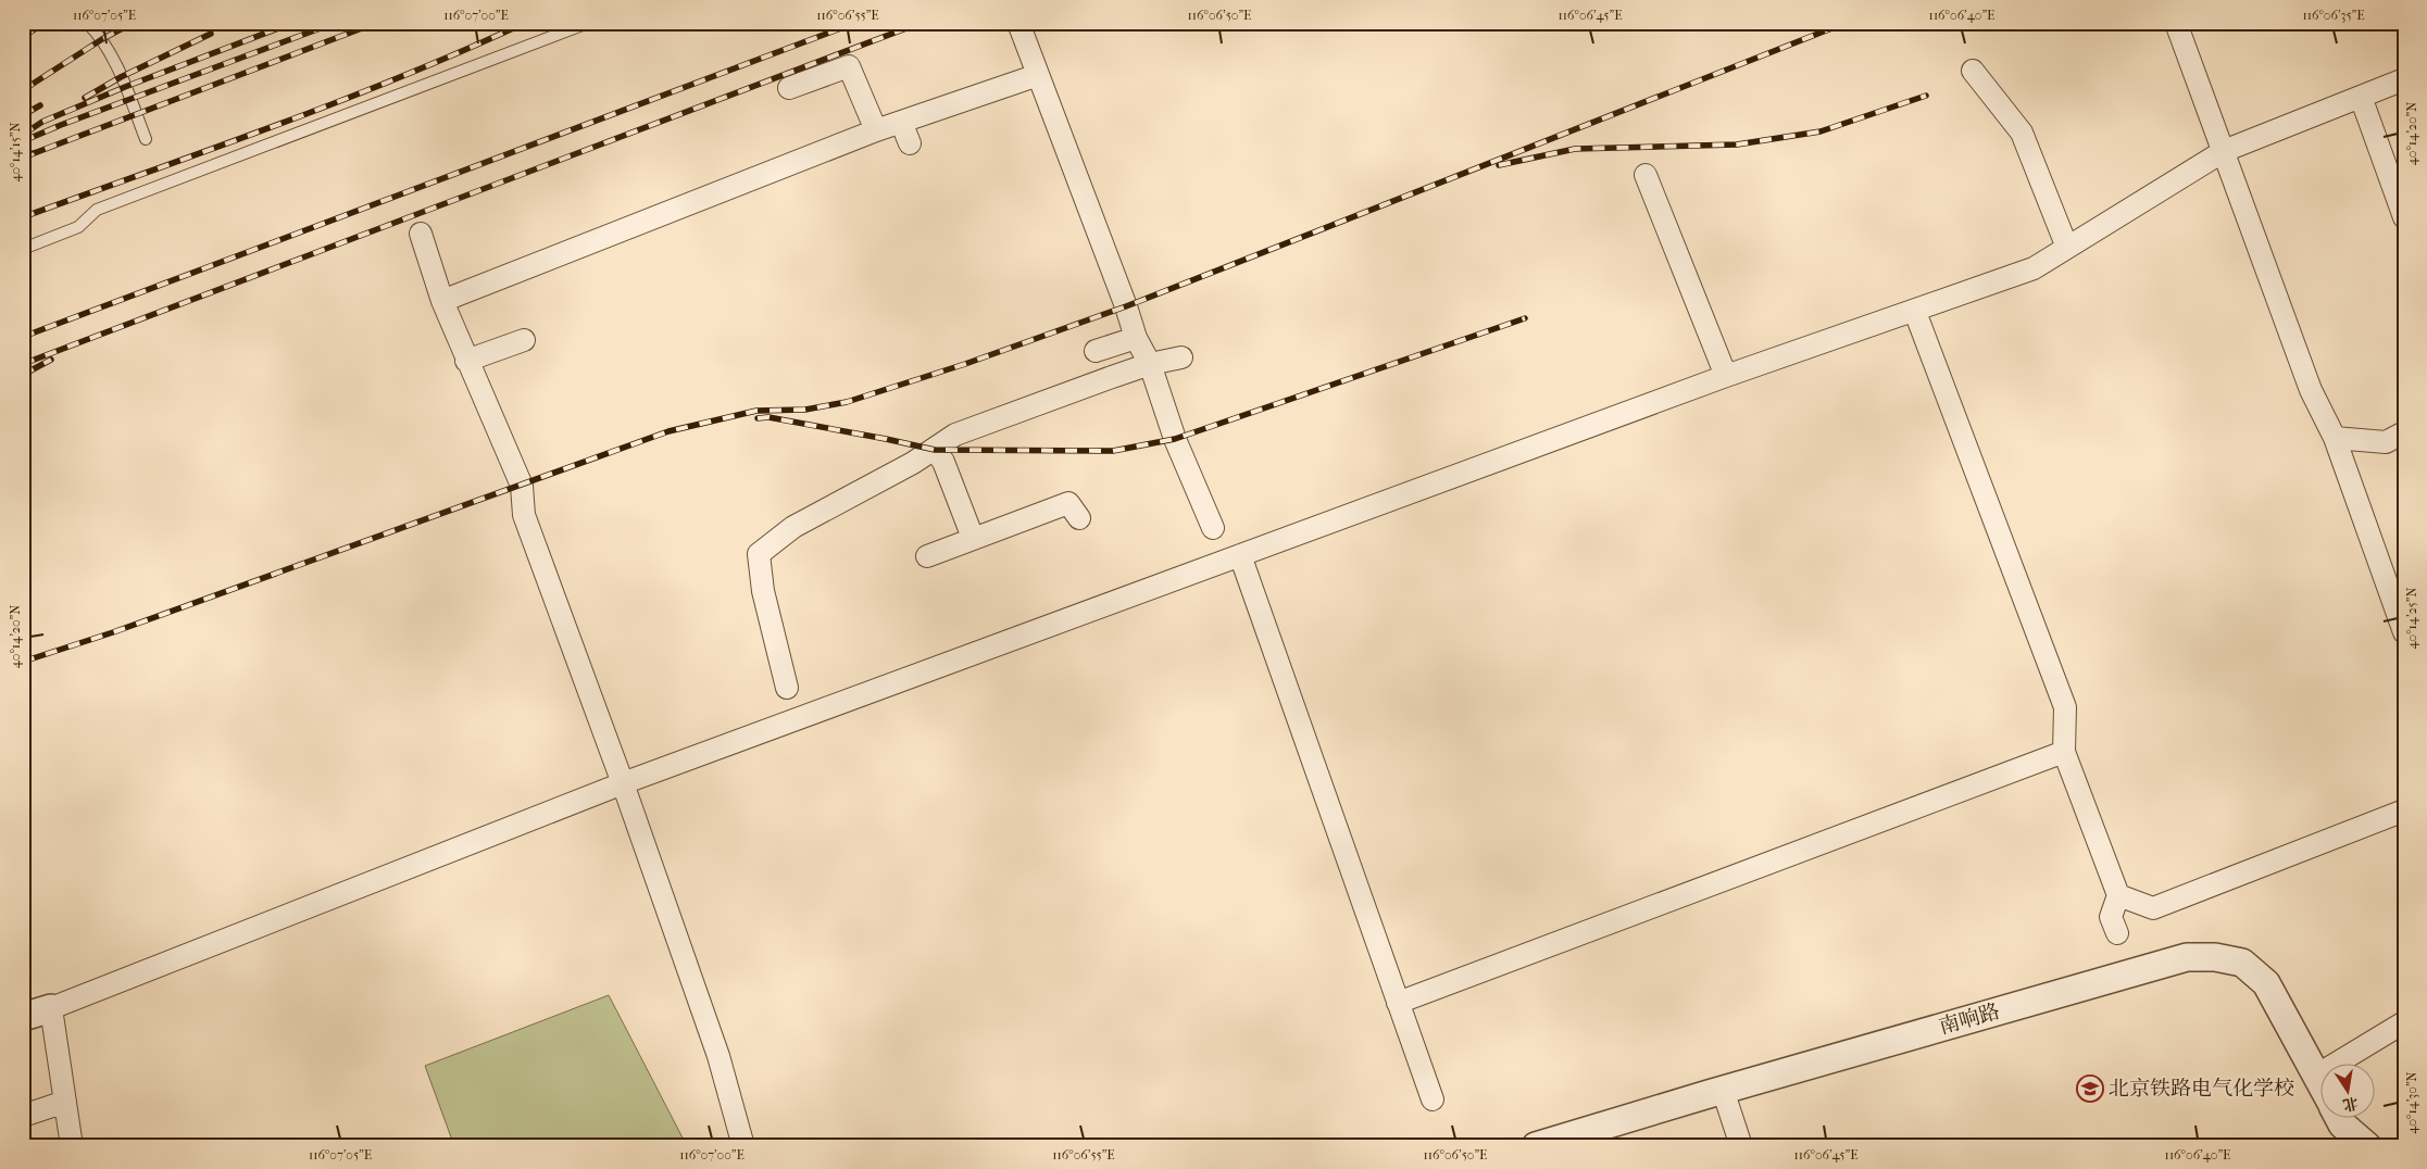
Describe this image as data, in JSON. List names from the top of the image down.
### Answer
{
  "streets": {
    "street": ["南响路"]
  },
  "places": {
    "school or university": ["北京铁路电气化学校"]
  },
  "north": "bottom",
  "coordinates": [
    "116°07'05\"E",
    "116°07'00\"E",
    "116°06'55\"E",
    "116°06'50\"E",
    "116°06'45\"E",
    "116°06'40\"E",
    "116°06'35\"E",
    "40°14'20\"N",
    "40°14'15\"N",
    "40°14'25\"N",
    "40°14'30\"N"
  ]
}
